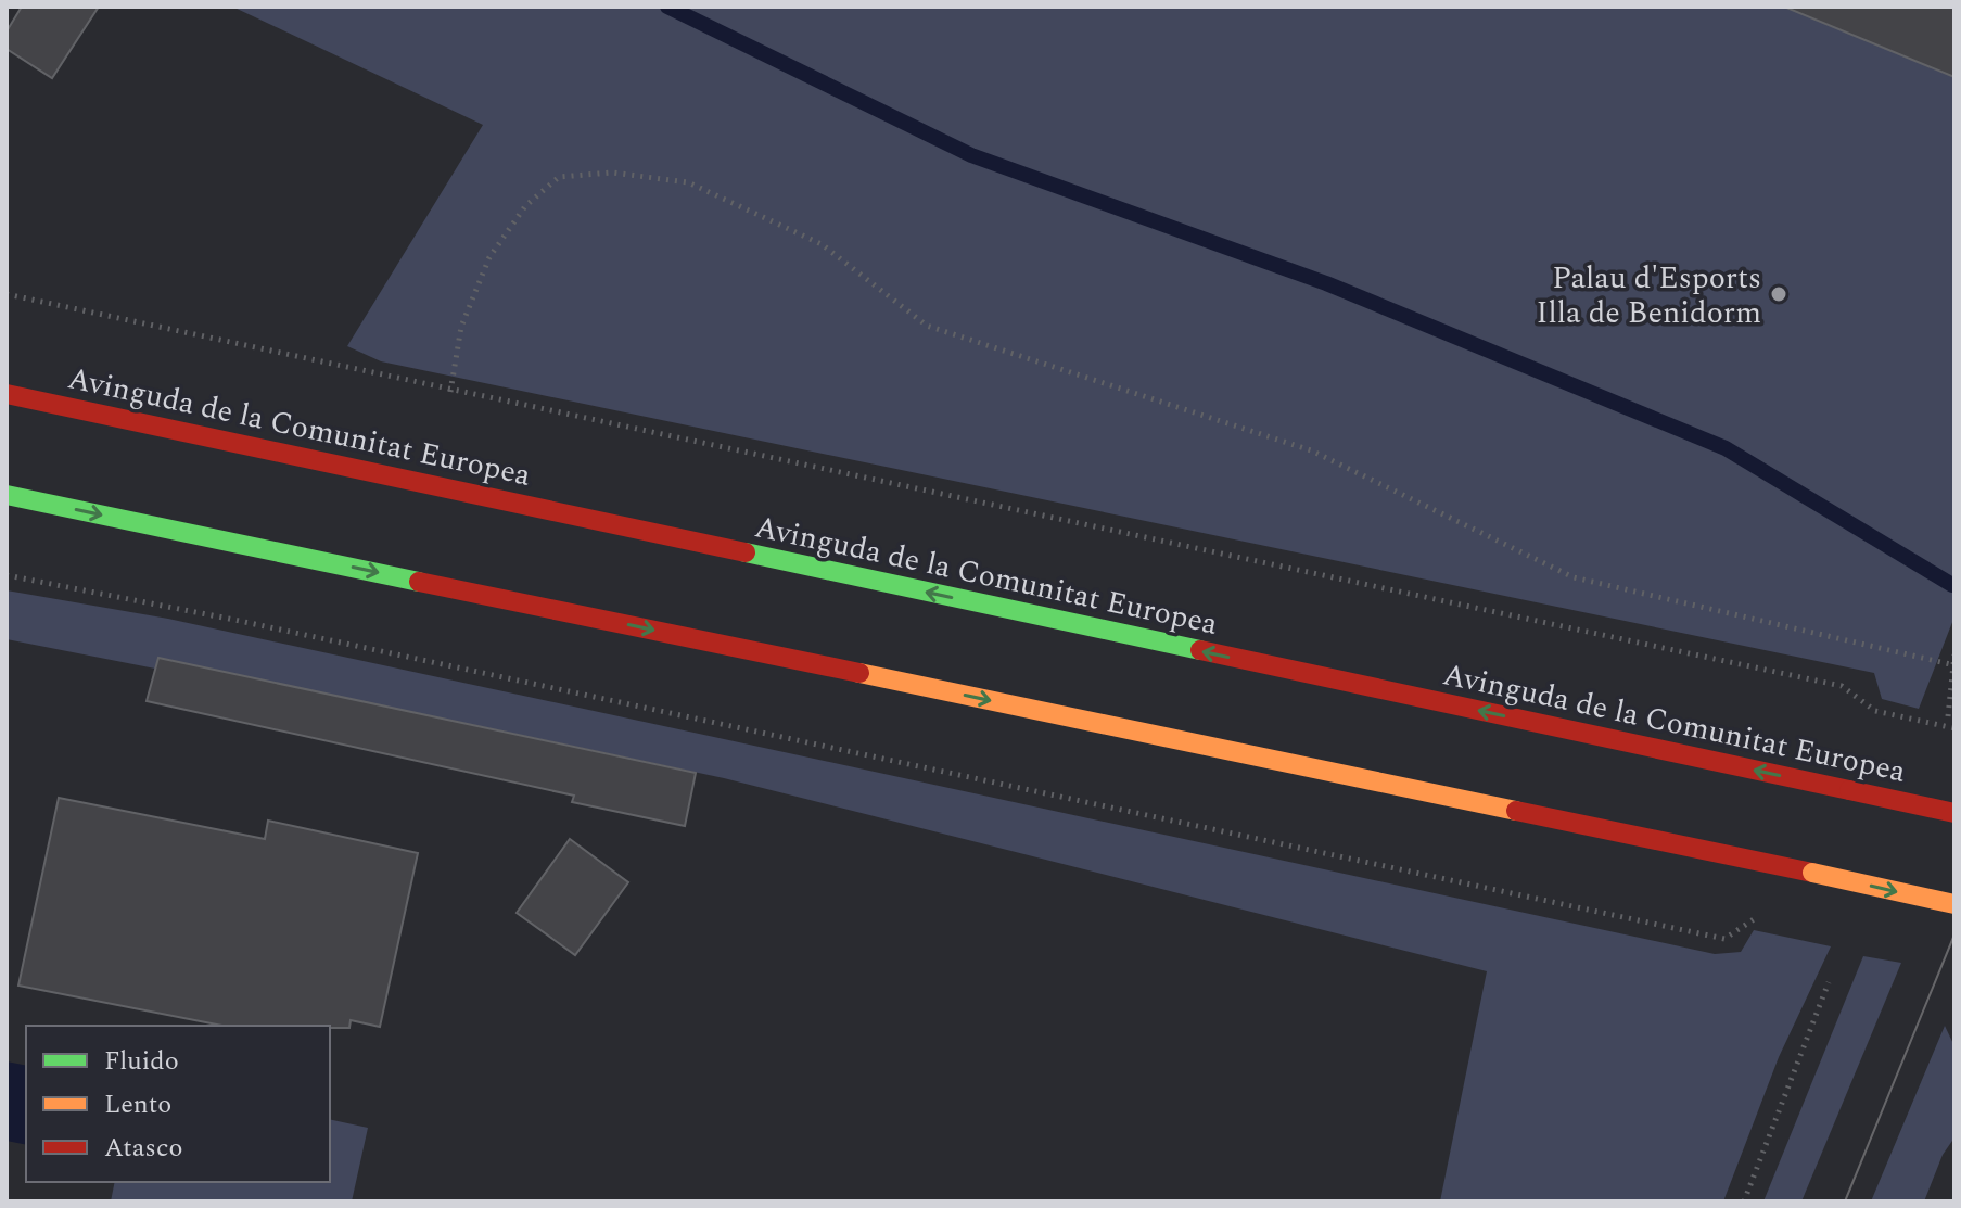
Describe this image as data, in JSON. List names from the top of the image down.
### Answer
{
  "streets": {
    "main road": ["Avinguda de la Comunitat Europea"]
  },
  "places": ["Palau d'Esports Illa de Benidorm"],
  "legend": ["Fluido", "Lento", "Atasco"]
}
